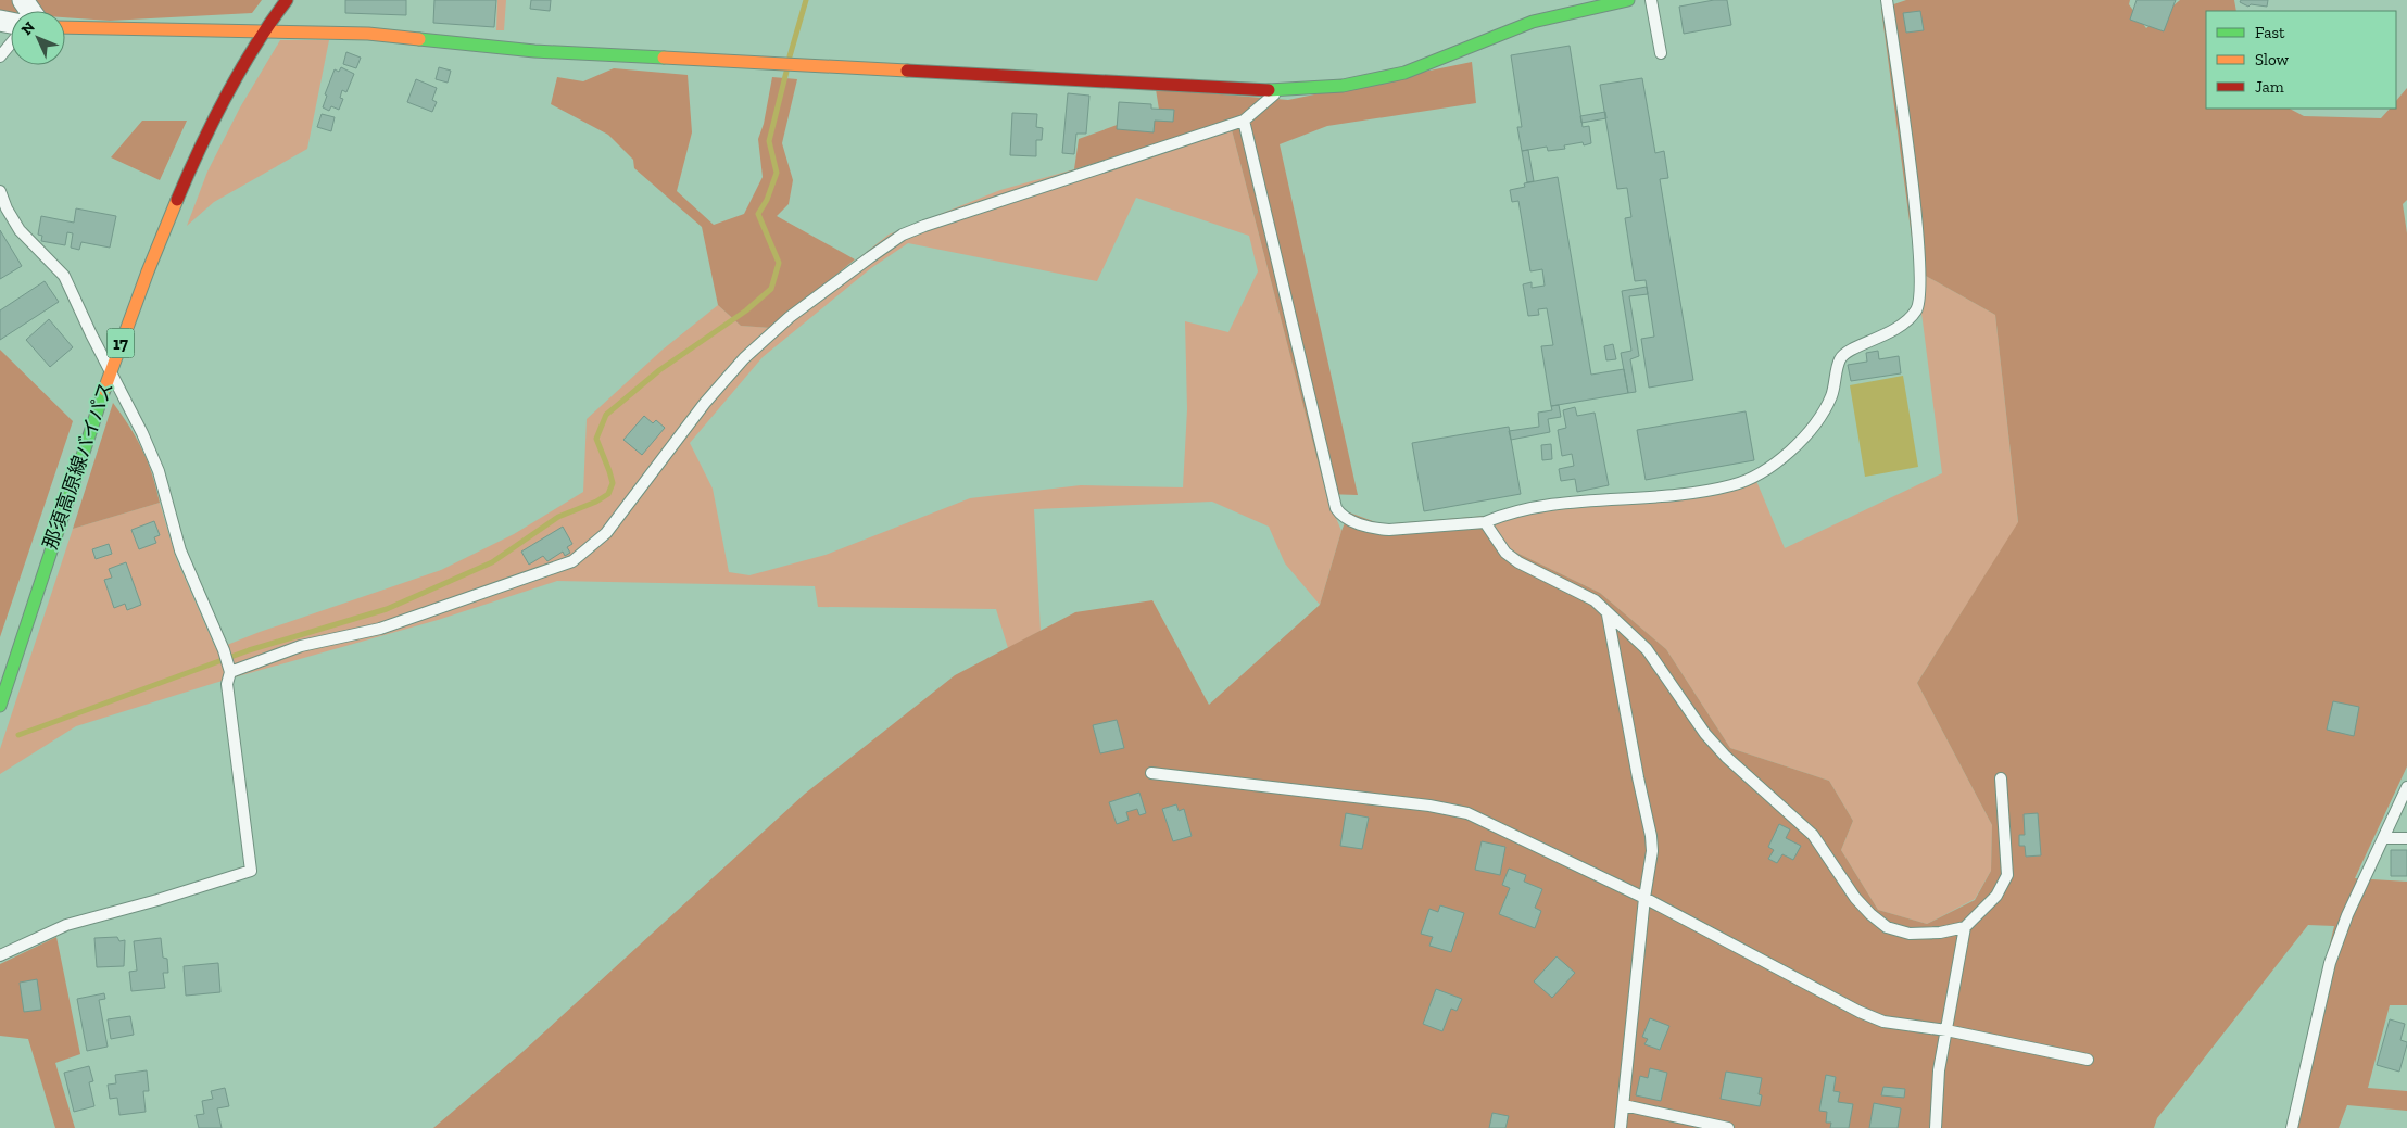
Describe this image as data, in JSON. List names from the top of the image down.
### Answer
{
  "streets": {
    "street": ["17", "那須高原線バイパス"]
  },
  "legend": ["Fast", "Slow", "Jam"],
  "north": "top left"
}
